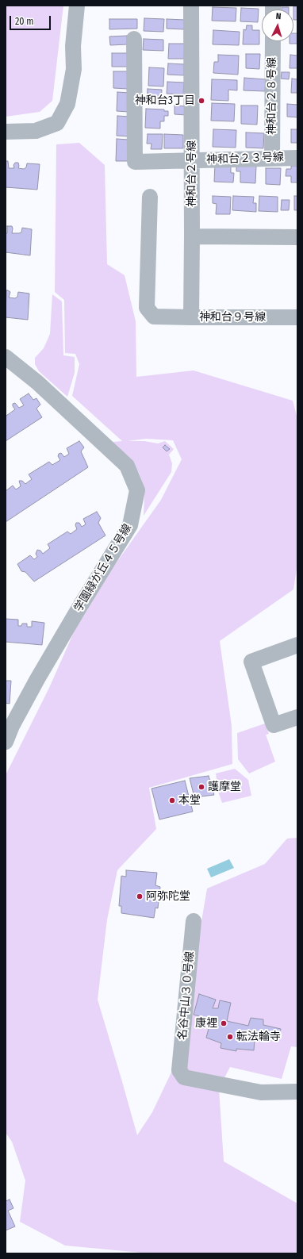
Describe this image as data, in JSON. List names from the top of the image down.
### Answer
{
  "streets": {
    "street": [
      "神和台２８号線",
      "神和台２３号線",
      "神和台２号線",
      "神和台９号線",
      "学園緑が丘４５号線",
      "名谷中山３０号線"
    ]
  },
  "crossings": [
    ["神和台２８号線", "神和台２３号線"],
    ["神和台２３号線", "神和台２号線"],
    ["神和台２号線", "神和台９号線"]
  ],
  "places": [
    "神和台3丁目",
    "護摩堂",
    "本堂",
    "阿弥陀堂",
    "康裡",
    "転法輪寺"
  ],
  "scale_bar": "20 m",
  "north": "top"
}
